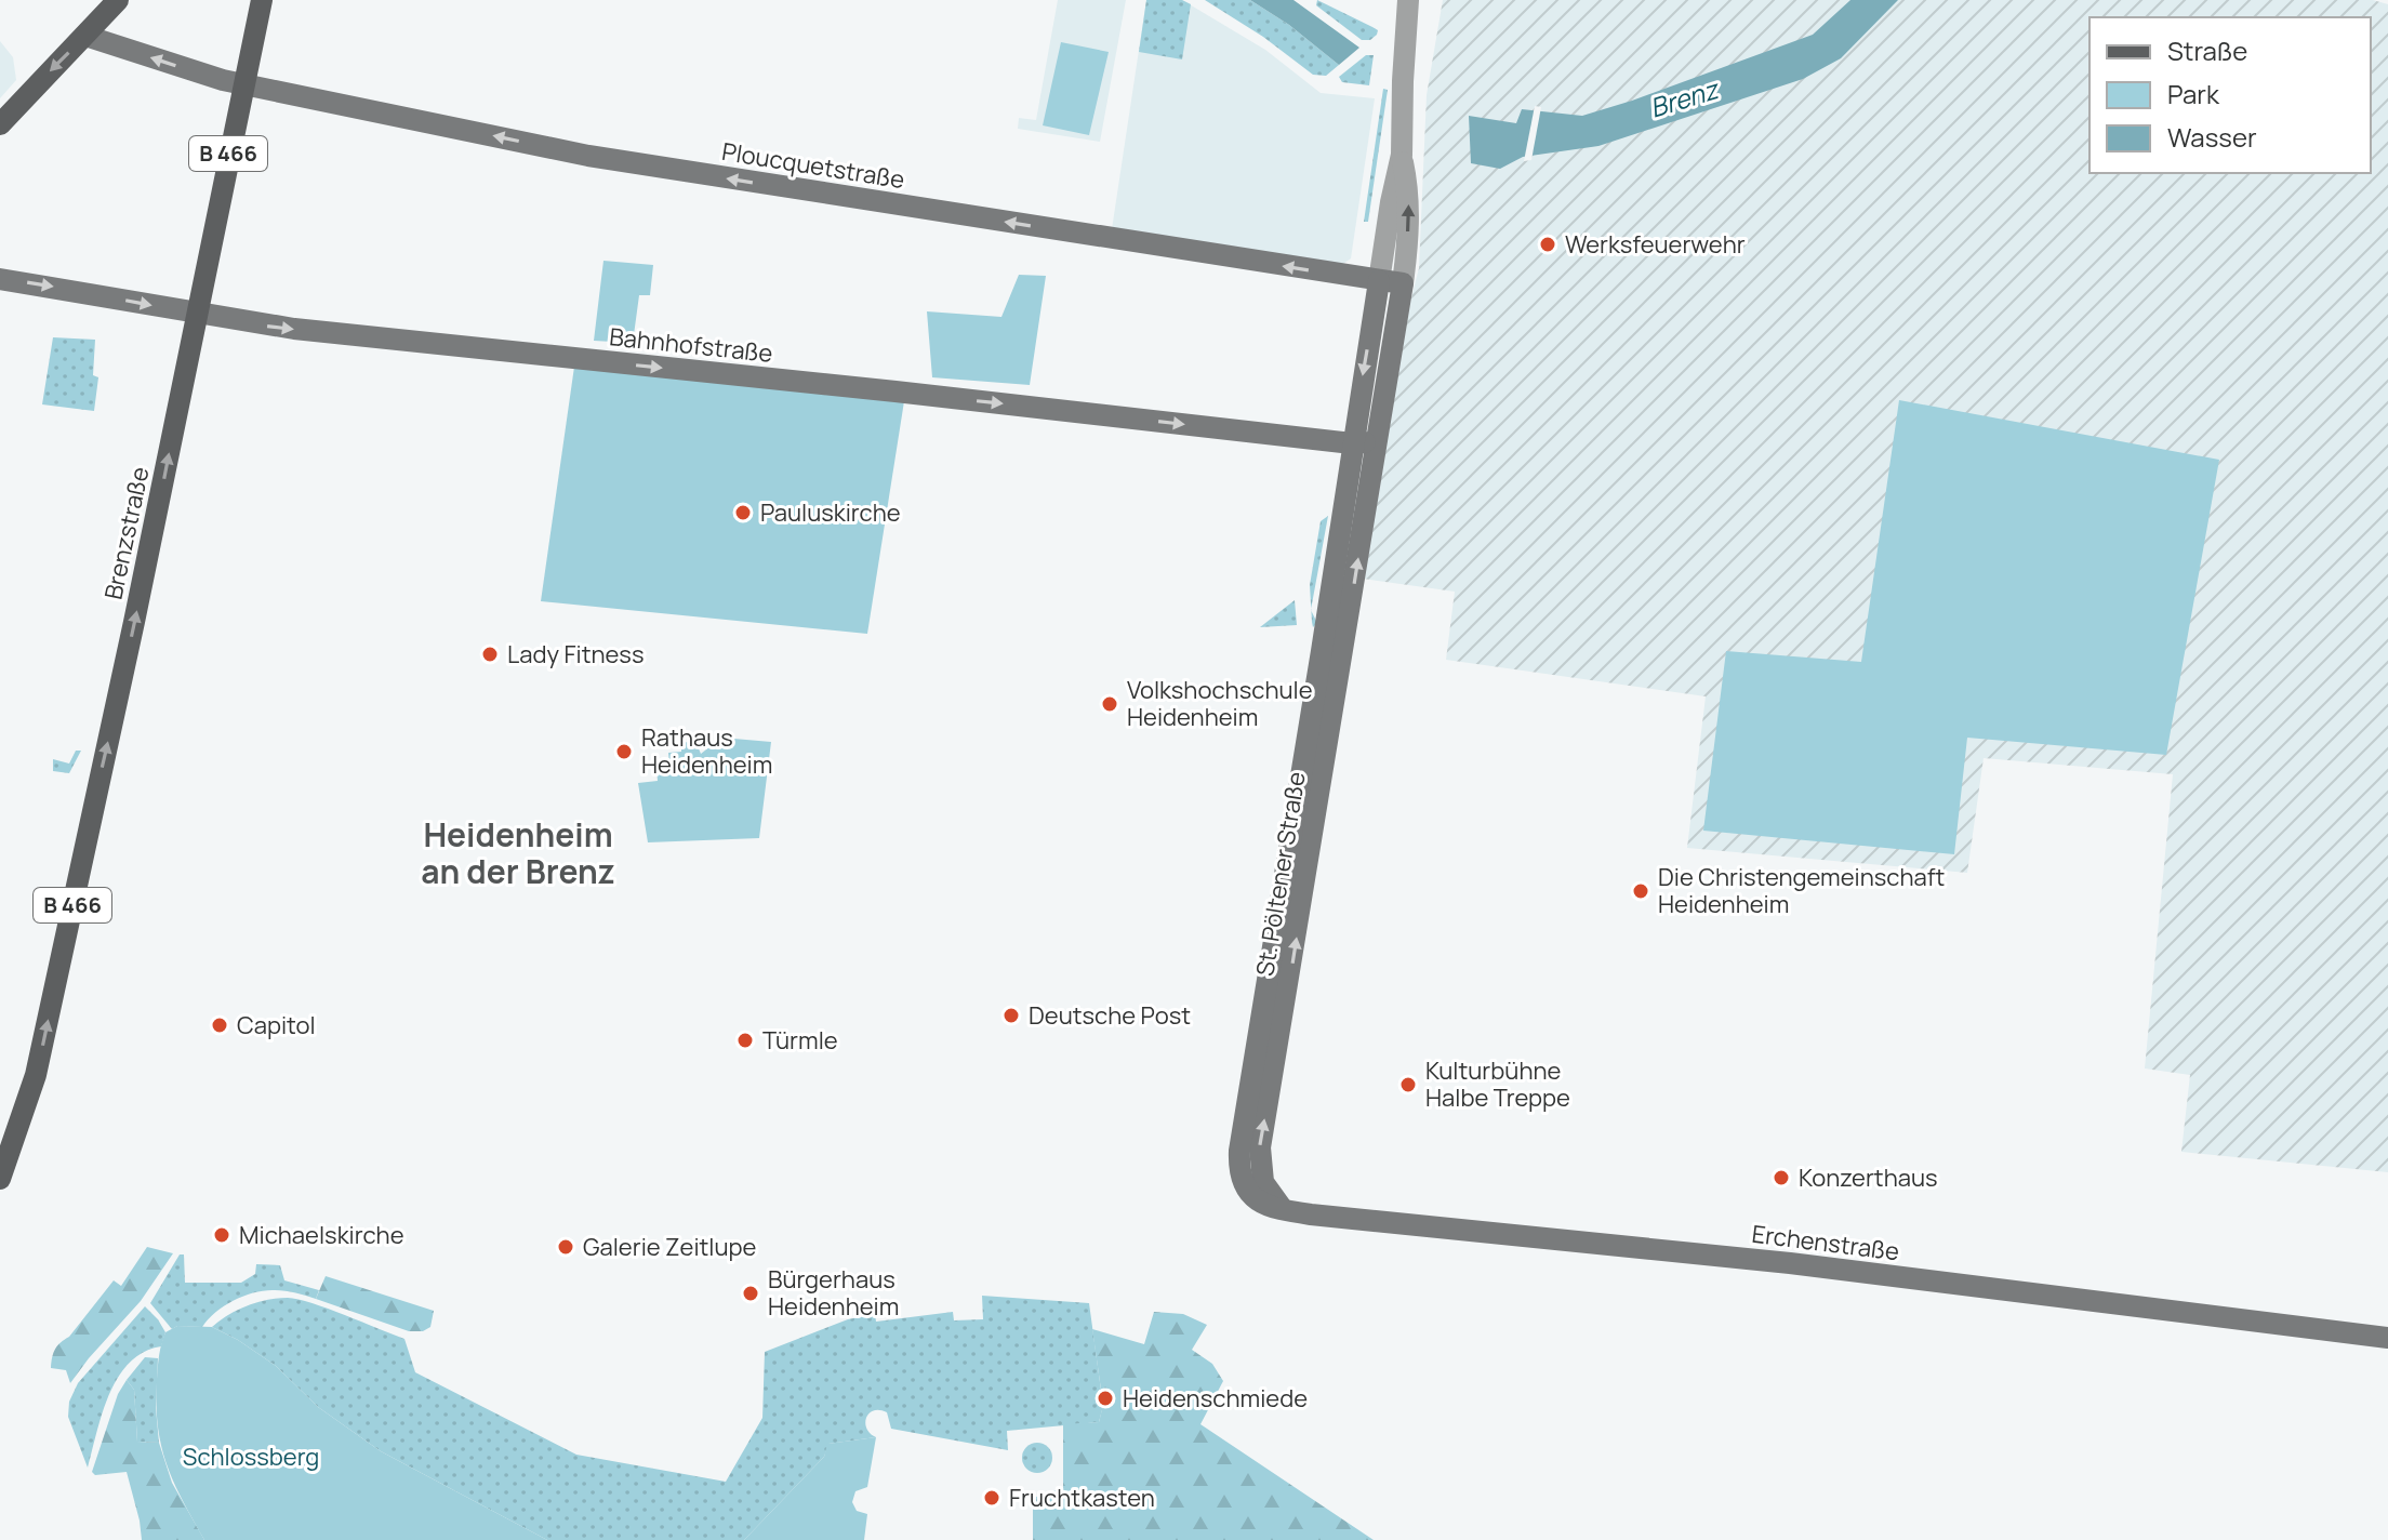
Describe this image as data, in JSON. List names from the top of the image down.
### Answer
{
  "streets": {
    "main road": [
      "B 466",
      "Ploucquetstraße",
      "Bahnhofstraße",
      "Brenzstraße",
      "St. Pöltener Straße",
      "Erchenstraße"
    ]
  },
  "crossings": [
    ["Ploucquetstraße", "Brenzstraße"],
    ["Ploucquetstraße", "St. Pöltener Straße"],
    ["Bahnhofstraße", "Brenzstraße"],
    ["Bahnhofstraße", "St. Pöltener Straße"],
    ["St. Pöltener Straße", "Erchenstraße"]
  ],
  "one_way": ["Ploucquetstraße", "Bahnhofstraße", "Brenzstraße"],
  "districts": ["Heidenheim an der Brenz"],
  "water": ["Brenz"],
  "parks": ["Schlossberg"],
  "places": [
    "Werksfeuerwehr",
    "Pauluskirche",
    "Lady Fitness",
    "Volkshochschule Heidenheim",
    "Rathaus Heidenheim",
    "Die Christengemeinschaft Heidenheim",
    "Deutsche Post",
    "Capitol",
    "Türmle",
    "Kulturbühne Halbe Treppe",
    "Konzerthaus",
    "Michaelskirche",
    "Galerie Zeitlupe",
    "Bürgerhaus Heidenheim",
    "Heidenschmiede",
    "Fruchtkasten"
  ],
  "legend": ["Straße", "Park", "Wasser"]
}
